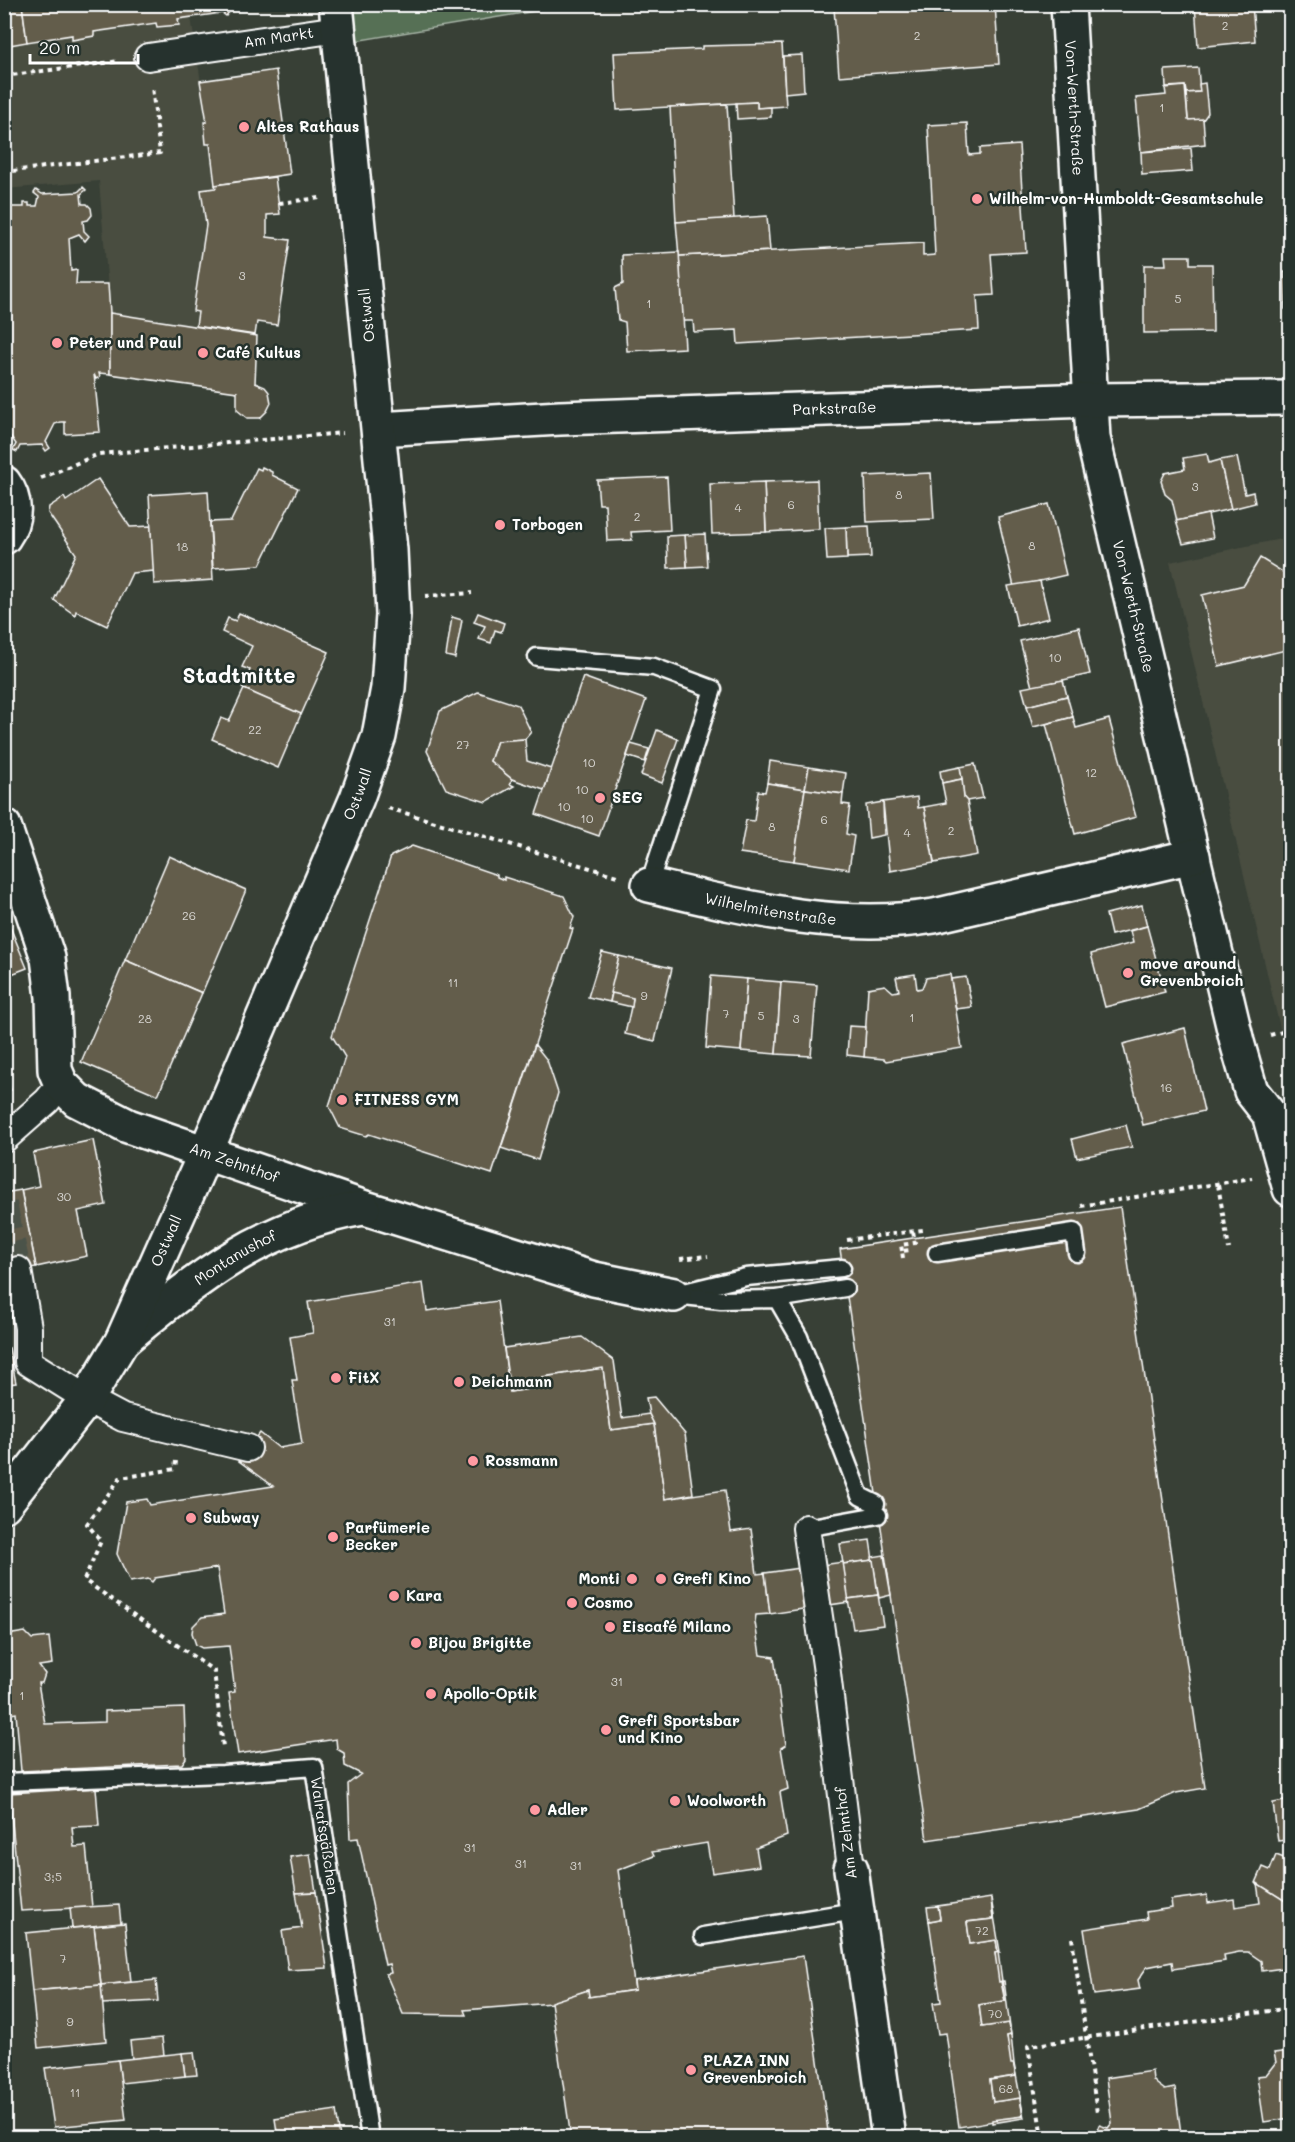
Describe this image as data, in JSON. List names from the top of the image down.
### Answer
{
  "streets": {
    "street": [
      "Am Markt",
      "Von-Werth-Straße",
      "Ostwall",
      "Parkstraße",
      "Wilhelmitenstraße",
      "Am Zehnthof",
      "Montanushof"
    ],
    "lane": ["Walrafsgäßchen"]
  },
  "crossings": [
    ["Am Markt", "Ostwall"],
    ["Von-Werth-Straße", "Parkstraße"],
    ["Von-Werth-Straße", "Wilhelmitenstraße"],
    ["Ostwall", "Parkstraße"],
    ["Ostwall", "Am Zehnthof"],
    ["Ostwall", "Montanushof"],
    ["Am Zehnthof", "Montanushof"]
  ],
  "districts": ["Stadtmitte"],
  "places": [
    "Altes Rathaus",
    "Wilhelm-von-Humboldt-Gesamtschule",
    "Peter und Paul",
    "Café Kultus",
    "Torbogen",
    "SEG",
    "move around Grevenbroich",
    "FITNESS GYM",
    "FitX",
    "Deichmann",
    "Rossmann",
    "Subway",
    "Parfümerie Becker",
    "Monti",
    "Grefi Kino",
    "Kara",
    "Cosmo",
    "Eiscafé Milano",
    "Bijou Brigitte",
    "Apollo-Optik",
    "Grefi Sportsbar und Kino",
    "Woolworth",
    "Adler",
    "PLAZA INN Grevenbroich"
  ],
  "house_numbers": [
    "2",
    "2",
    "1",
    "3",
    "5",
    "1",
    "3",
    "8",
    "6",
    "4",
    "2",
    "8",
    "18",
    "10",
    "22",
    "27",
    "10",
    "12",
    "10",
    "10",
    "10",
    "6",
    "8",
    "2",
    "4",
    "26",
    "11",
    "9",
    "7",
    "5",
    "1",
    "28",
    "3",
    "16",
    "30",
    "31",
    "31",
    "1",
    "31",
    "31",
    "31",
    "3;5",
    "72",
    "7",
    "70",
    "9",
    "68",
    "11"
  ],
  "scale_bar": "20 m"
}
